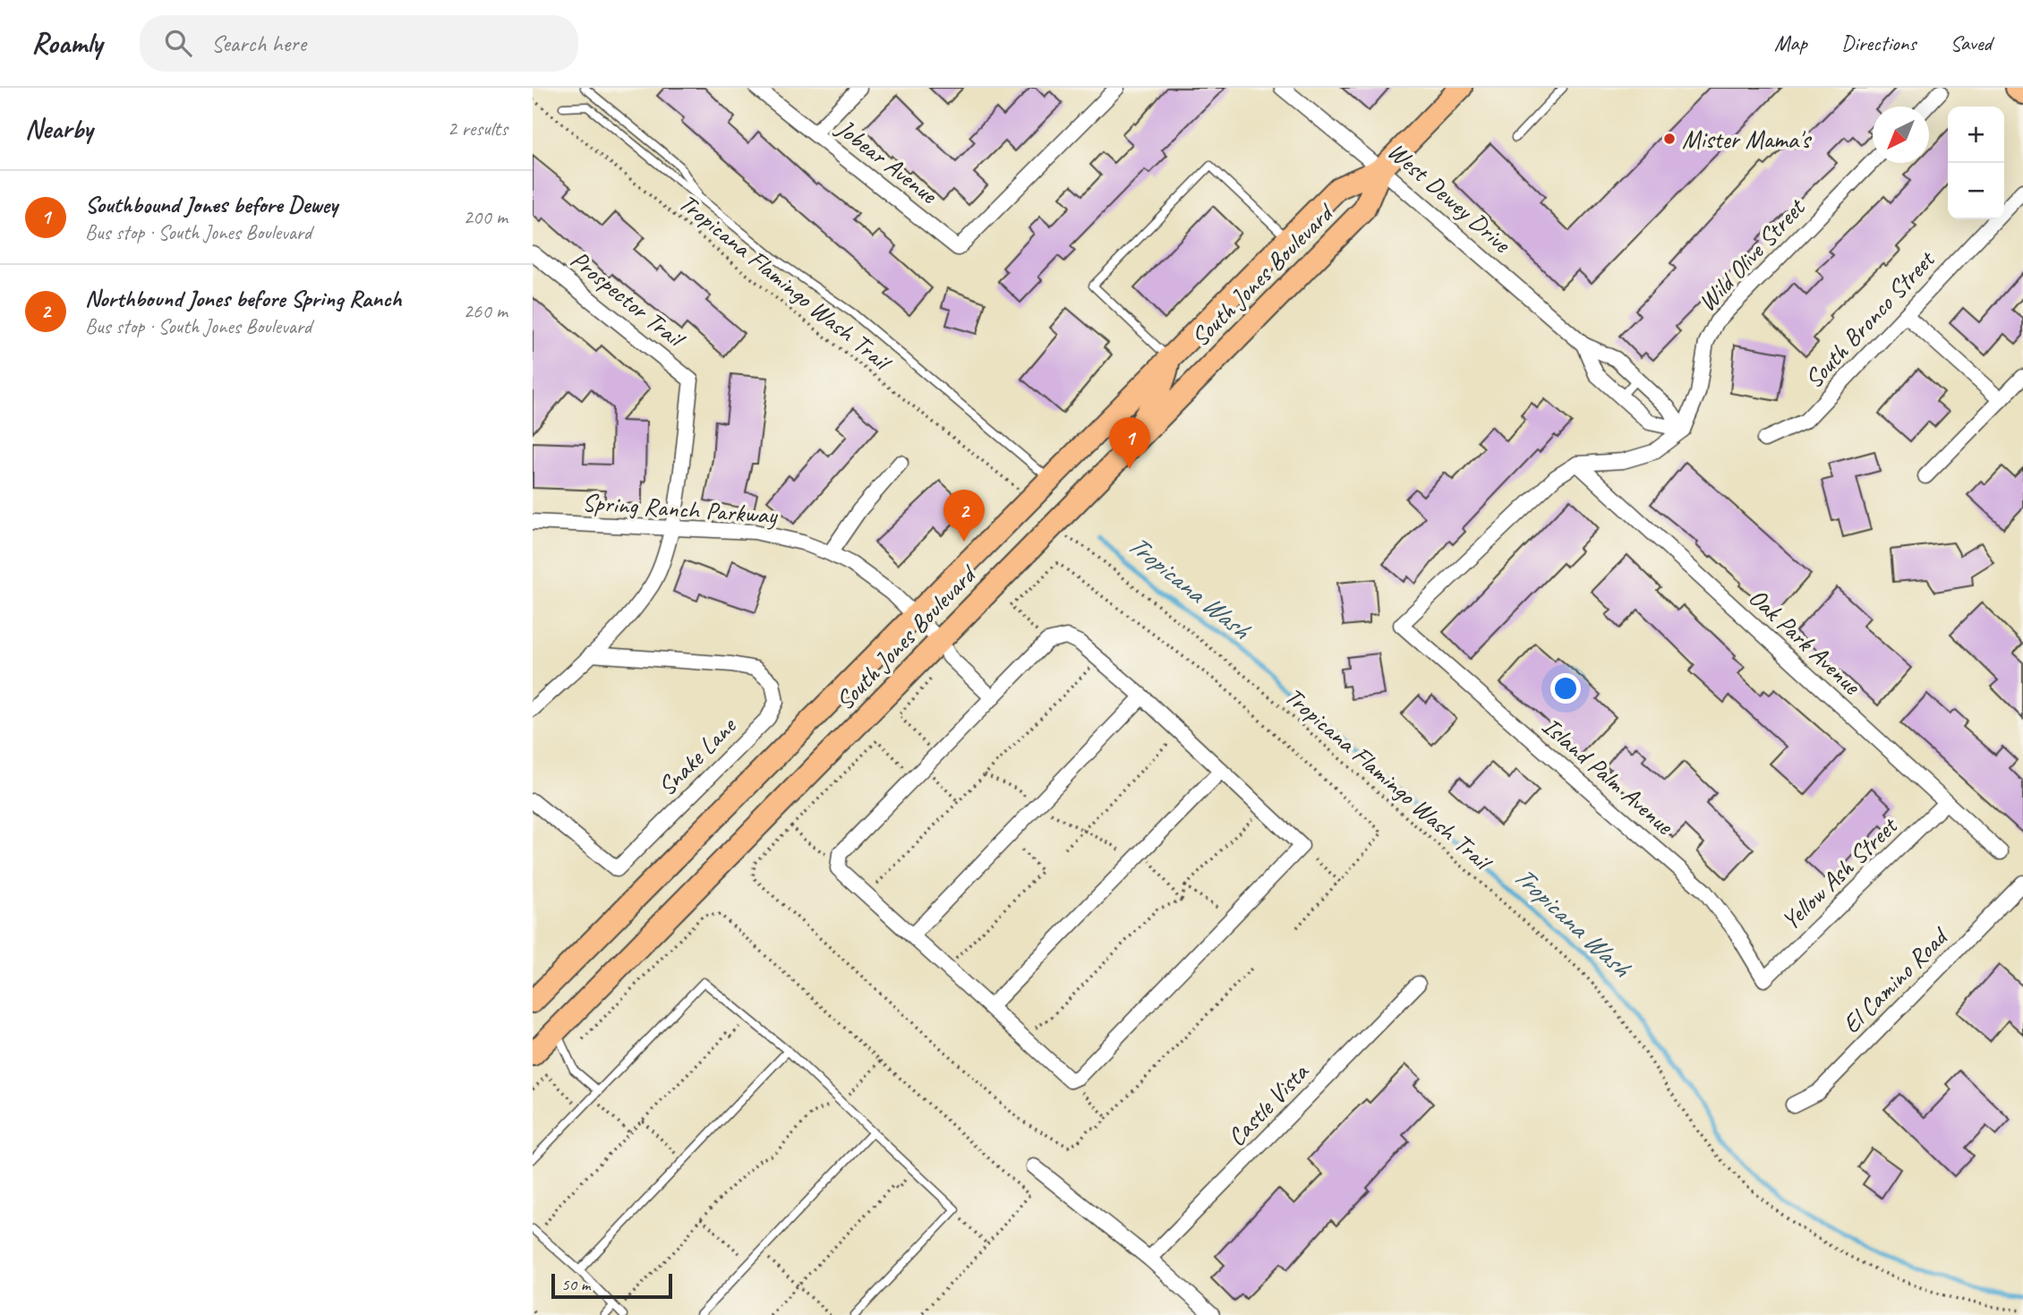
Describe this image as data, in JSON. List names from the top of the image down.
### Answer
{
  "streets": {
    "main road": ["South Jones Boulevard"],
    "street": [
      "Jobear Avenue",
      "West Dewey Drive",
      "Wild Olive Street",
      "Prospector Trail",
      "South Bronco Street",
      "Spring Ranch Parkway",
      "Oak Park Avenue",
      "Snake Lane",
      "Island Palm Avenue",
      "Yellow Ash Street",
      "El Camino Road",
      "Castle Vista"
    ],
    "path": ["Tropicana Flamingo Wash Trail"]
  },
  "crossings": [
    ["West Dewey Drive", "Wild Olive Street"],
    ["West Dewey Drive", "South Jones Boulevard"],
    ["South Jones Boulevard", "Spring Ranch Parkway"],
    ["Prospector Trail", "Spring Ranch Parkway"],
    ["Oak Park Avenue", "Island Palm Avenue"],
    ["Oak Park Avenue", "Yellow Ash Street"],
    ["Island Palm Avenue", "Yellow Ash Street"]
  ],
  "water": ["Tropicana Wash"],
  "places": ["Mister Mama's"],
  "scale_bar": "50 m",
  "north": "bottom left",
  "page": {
    "header": "Roamly",
    "search": "Search here",
    "nav": ["Map", "Directions", "Saved"],
    "heading": ["Nearby", "2 results"],
    "map_buttons": ["+", "−"],
    "list": [
      {
        "mark": "1",
        "name": "Southbound Jones before Dewey",
        "note": "Bus stop · South Jones Boulevard",
        "value": "200 m"
      },
      {
        "mark": "2",
        "name": "Northbound Jones before Spring Ranch",
        "note": "Bus stop · South Jones Boulevard",
        "value": "260 m"
      }
    ],
    "pins": ["1", "2"],
    "scale": "50 m"
  }
}
